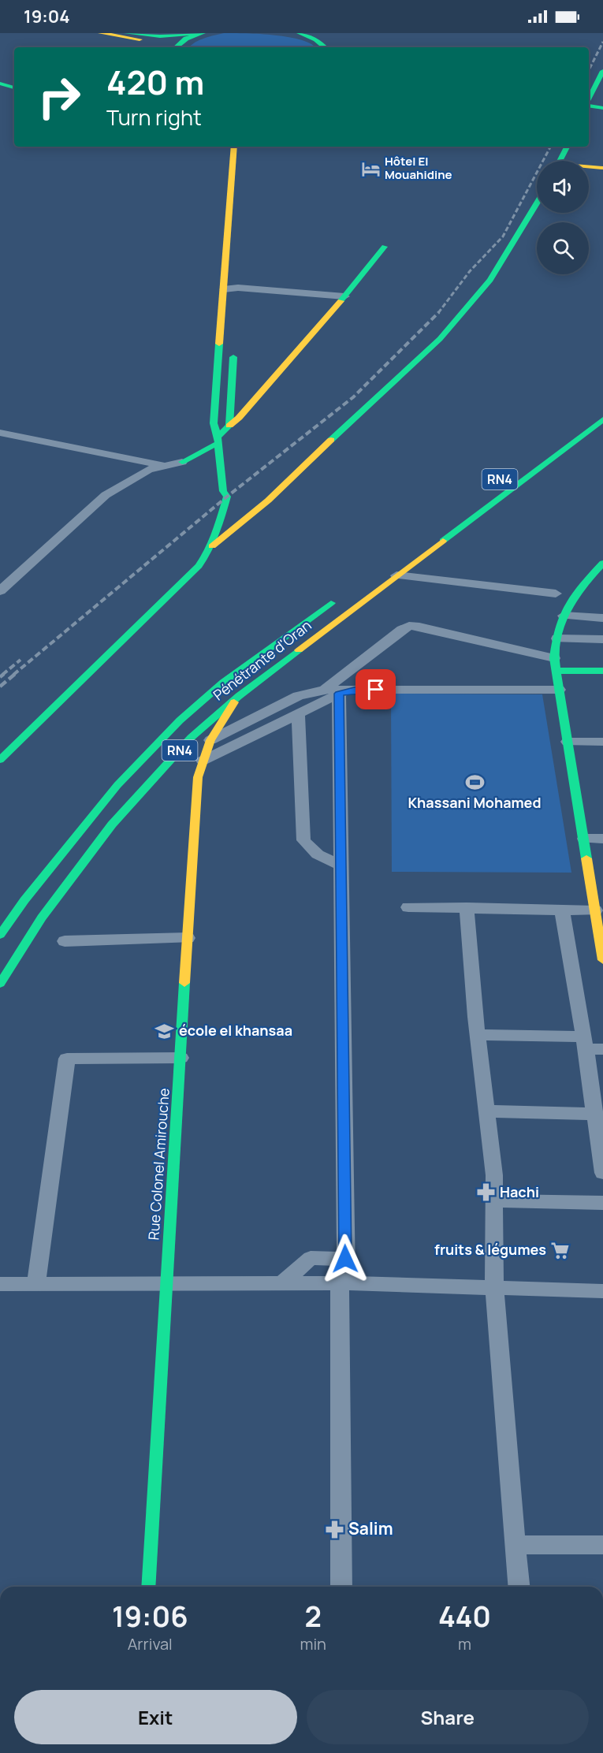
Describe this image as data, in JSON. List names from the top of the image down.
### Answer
{
  "streets": {
    "main road": ["RN4", "Pénétrante d'Oran", "Rue Colonel Amirouche"]
  },
  "crossings": [
    ["Pénétrante d'Oran", "Rue Colonel Amirouche"]
  ],
  "places": {
    "hotel": ["Hôtel El Mouahidine"],
    "sports": ["Khassani Mohamed"],
    "school or university": ["école el khansaa"],
    "pharmacy": ["Hachi", "Salim"],
    "supermarket": ["fruits & légumes"]
  },
  "page": {
    "status": "19:04",
    "turn": ["420 m", "Turn right"],
    "eta": [
      "19:06",
      "Arrival",
      "2",
      "min",
      "440",
      "m"
    ],
    "buttons": ["Exit", "Share"]
  }
}
